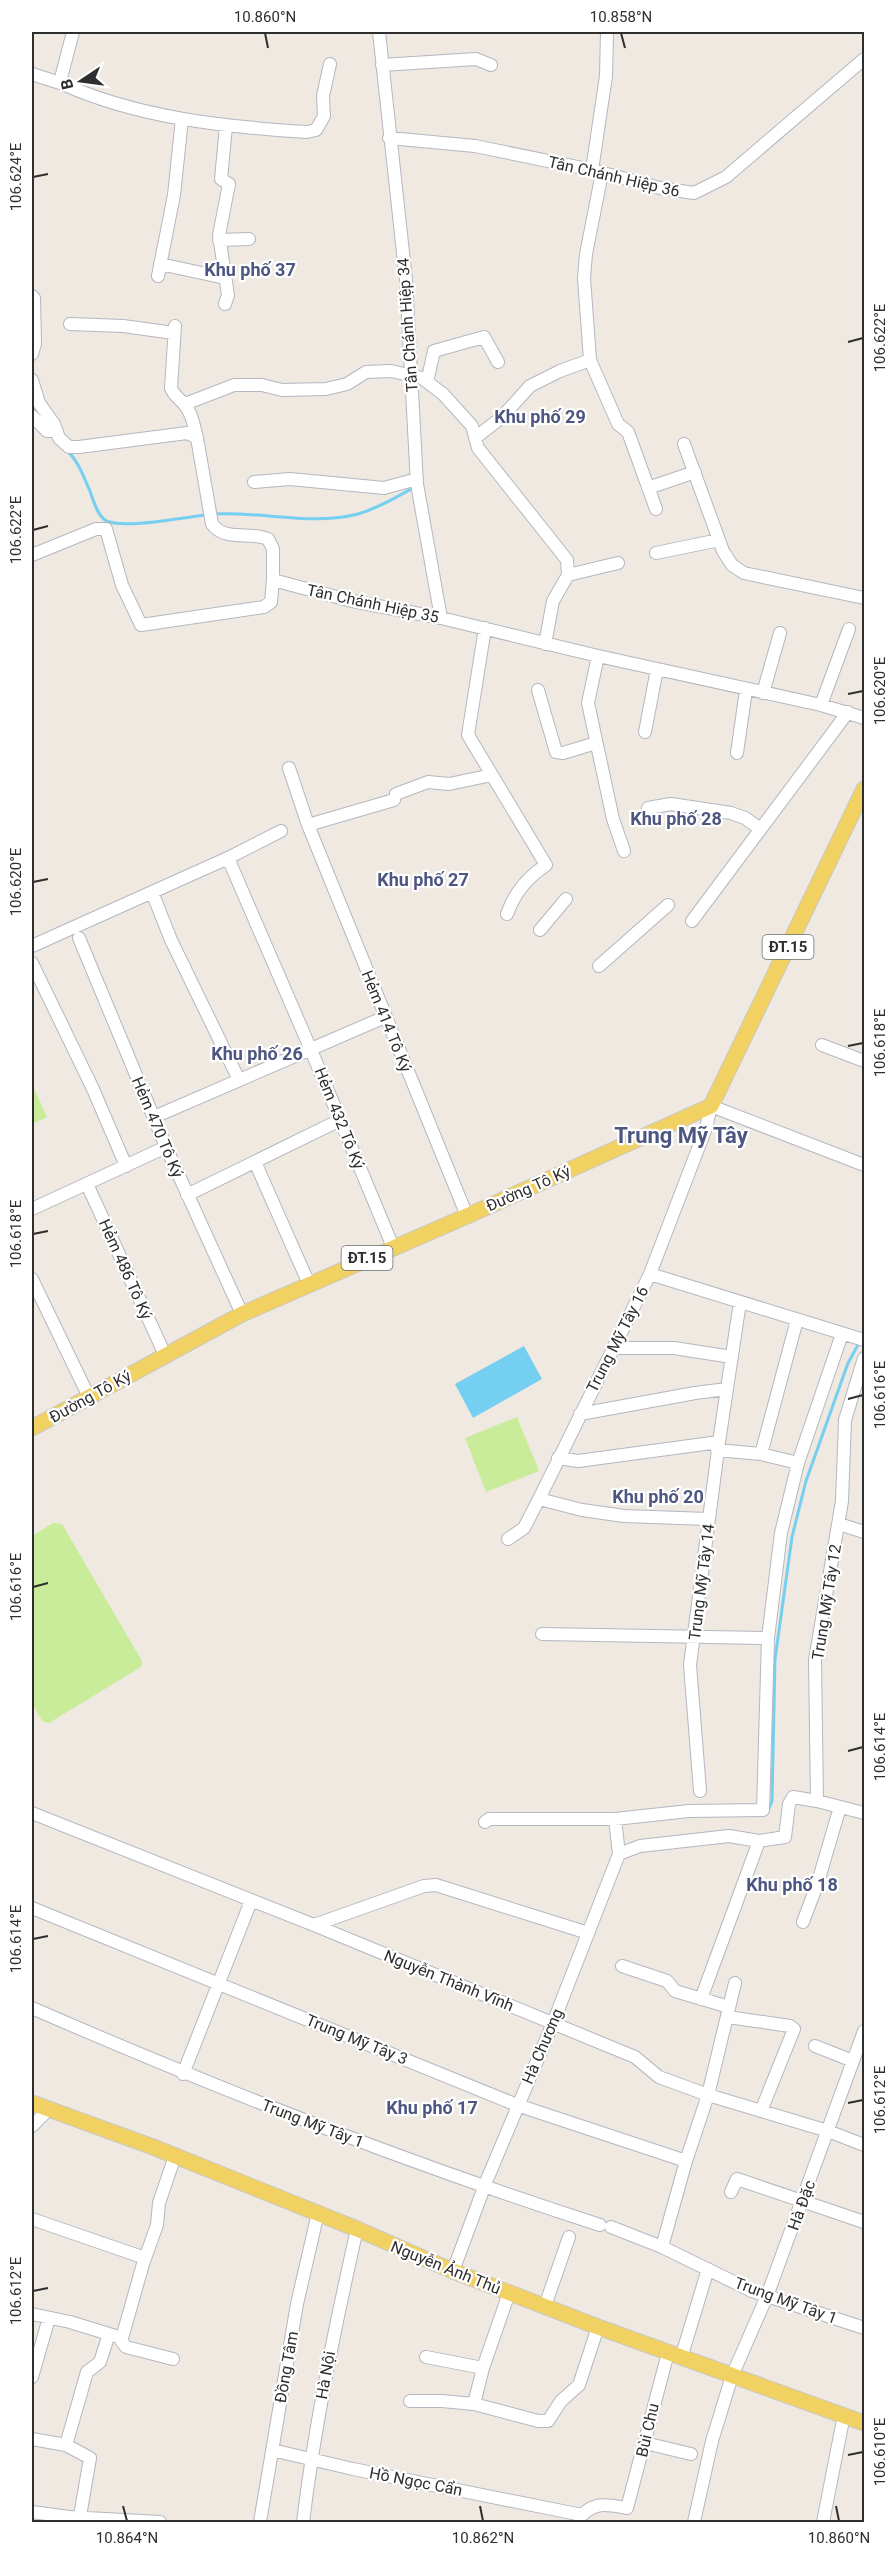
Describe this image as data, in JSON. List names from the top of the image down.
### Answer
{
  "streets": {
    "main road": ["ĐT.15", "Đường Tô Ký", "Nguyễn Ảnh Thủ"],
    "street": [
      "Tân Chánh Hiệp 36",
      "Tân Chánh Hiệp 34",
      "Tân Chánh Hiệp 35",
      "Hẻm 414 Tô Ký",
      "Hẻm 432 Tô Ký",
      "Hẻm 470 Tô Ký",
      "Hẻm 486 Tô Ký",
      "Trung Mỹ Tây 16",
      "Trung Mỹ Tây 14",
      "Trung Mỹ Tây 12",
      "Nguyễn Thành Vĩnh",
      "Trung Mỹ Tây 3",
      "Hà Chương",
      "Trung Mỹ Tây 1",
      "Hà Đặc",
      "Đồng Tâm",
      "Hà Nội",
      "Bùi Chu",
      "Hồ Ngọc Cẩn"
    ]
  },
  "crossings": [
    ["Tân Chánh Hiệp 36", "Tân Chánh Hiệp 34"],
    ["Tân Chánh Hiệp 34", "Tân Chánh Hiệp 35"],
    ["ĐT.15", "Đường Tô Ký"],
    ["ĐT.15", "Trung Mỹ Tây 16"],
    ["Hẻm 414 Tô Ký", "Đường Tô Ký"],
    ["Hẻm 432 Tô Ký", "Đường Tô Ký"],
    ["Hẻm 470 Tô Ký", "Đường Tô Ký"],
    ["Đường Tô Ký", "Hẻm 486 Tô Ký"],
    ["Đường Tô Ký", "Trung Mỹ Tây 16"],
    ["Nguyễn Thành Vĩnh", "Hà Chương"],
    ["Nguyễn Thành Vĩnh", "Hà Đặc"],
    ["Trung Mỹ Tây 3", "Hà Chương"],
    ["Hà Chương", "Trung Mỹ Tây 1"],
    ["Hà Chương", "Nguyễn Ảnh Thủ"],
    ["Trung Mỹ Tây 1", "Hà Đặc"],
    ["Trung Mỹ Tây 1", "Bùi Chu"],
    ["Hà Đặc", "Nguyễn Ảnh Thủ"],
    ["Nguyễn Ảnh Thủ", "Đồng Tâm"],
    ["Nguyễn Ảnh Thủ", "Hà Nội"],
    ["Nguyễn Ảnh Thủ", "Bùi Chu"],
    ["Đồng Tâm", "Hồ Ngọc Cẩn"],
    ["Hà Nội", "Hồ Ngọc Cẩn"],
    ["Bùi Chu", "Hồ Ngọc Cẩn"]
  ],
  "districts": [
    "Khu phố 37",
    "Khu phố 29",
    "Khu phố 28",
    "Khu phố 27",
    "Khu phố 26",
    "Trung Mỹ Tây",
    "Khu phố 20",
    "Khu phố 18",
    "Khu phố 17"
  ],
  "north": "left",
  "coordinates": [
    "10.860°N",
    "10.858°N",
    "106.624°E",
    "106.622°E",
    "106.620°E",
    "106.618°E",
    "106.616°E",
    "106.614°E",
    "106.612°E",
    "106.610°E",
    "10.864°N",
    "10.862°N"
  ]
}
